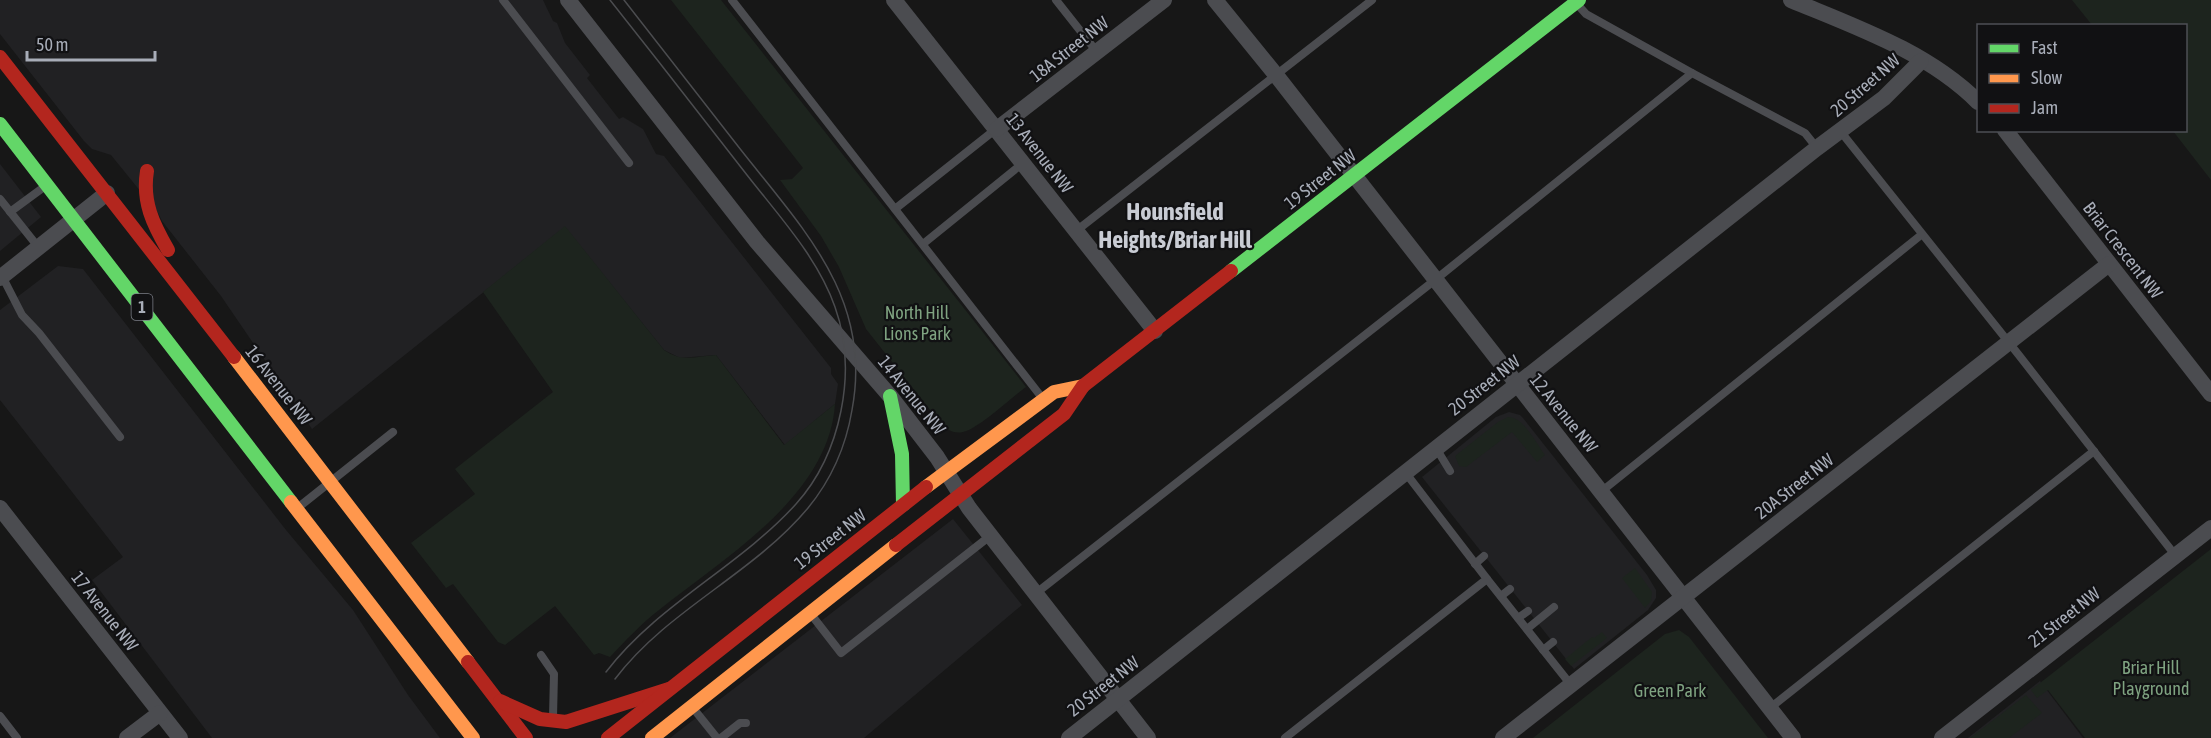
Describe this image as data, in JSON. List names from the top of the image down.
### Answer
{
  "streets": {
    "main road": ["19 Street NW", "1", "16 Avenue NW"],
    "street": [
      "18A Street NW",
      "20 Street NW",
      "13 Avenue NW",
      "Briar Crescent NW",
      "14 Avenue NW",
      "12 Avenue NW",
      "20A Street NW",
      "17 Avenue NW",
      "21 Street NW"
    ]
  },
  "crossings": [
    ["18A Street NW", "13 Avenue NW"],
    ["20 Street NW", "14 Avenue NW"],
    ["20 Street NW", "12 Avenue NW"],
    ["13 Avenue NW", "19 Street NW"],
    ["19 Street NW", "14 Avenue NW"],
    ["19 Street NW", "12 Avenue NW"],
    ["Briar Crescent NW", "20A Street NW"],
    ["12 Avenue NW", "20A Street NW"]
  ],
  "districts": ["Hounsfield Heights/Briar Hill"],
  "parks": ["North Hill Lions Park", "Briar Hill Playground", "Green Park"],
  "legend": ["Fast", "Slow", "Jam"],
  "scale_bar": "50 m"
}
